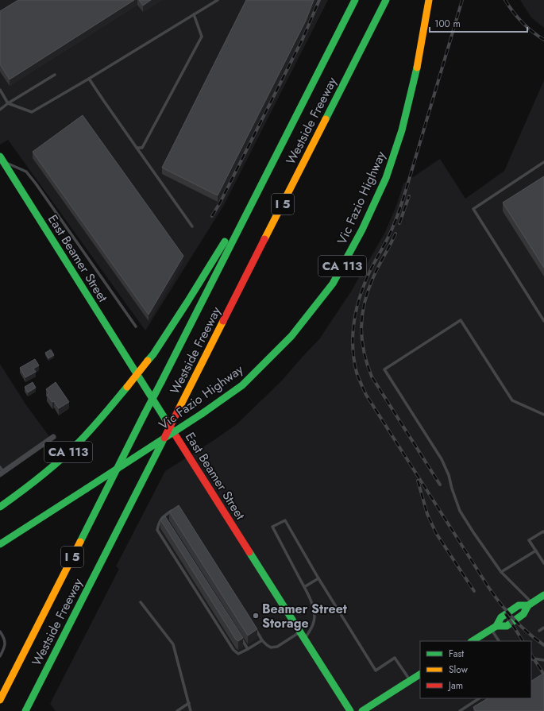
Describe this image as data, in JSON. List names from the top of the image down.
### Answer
{
  "streets": {
    "main road": [
      "Westside Freeway",
      "Vic Fazio Highway",
      "I 5",
      "East Beamer Street",
      "CA 113"
    ]
  },
  "crossings": [
    ["Westside Freeway", "CA 113"]
  ],
  "places": ["Beamer Street Storage"],
  "legend": ["Fast", "Slow", "Jam"],
  "scale_bar": "100 m"
}
